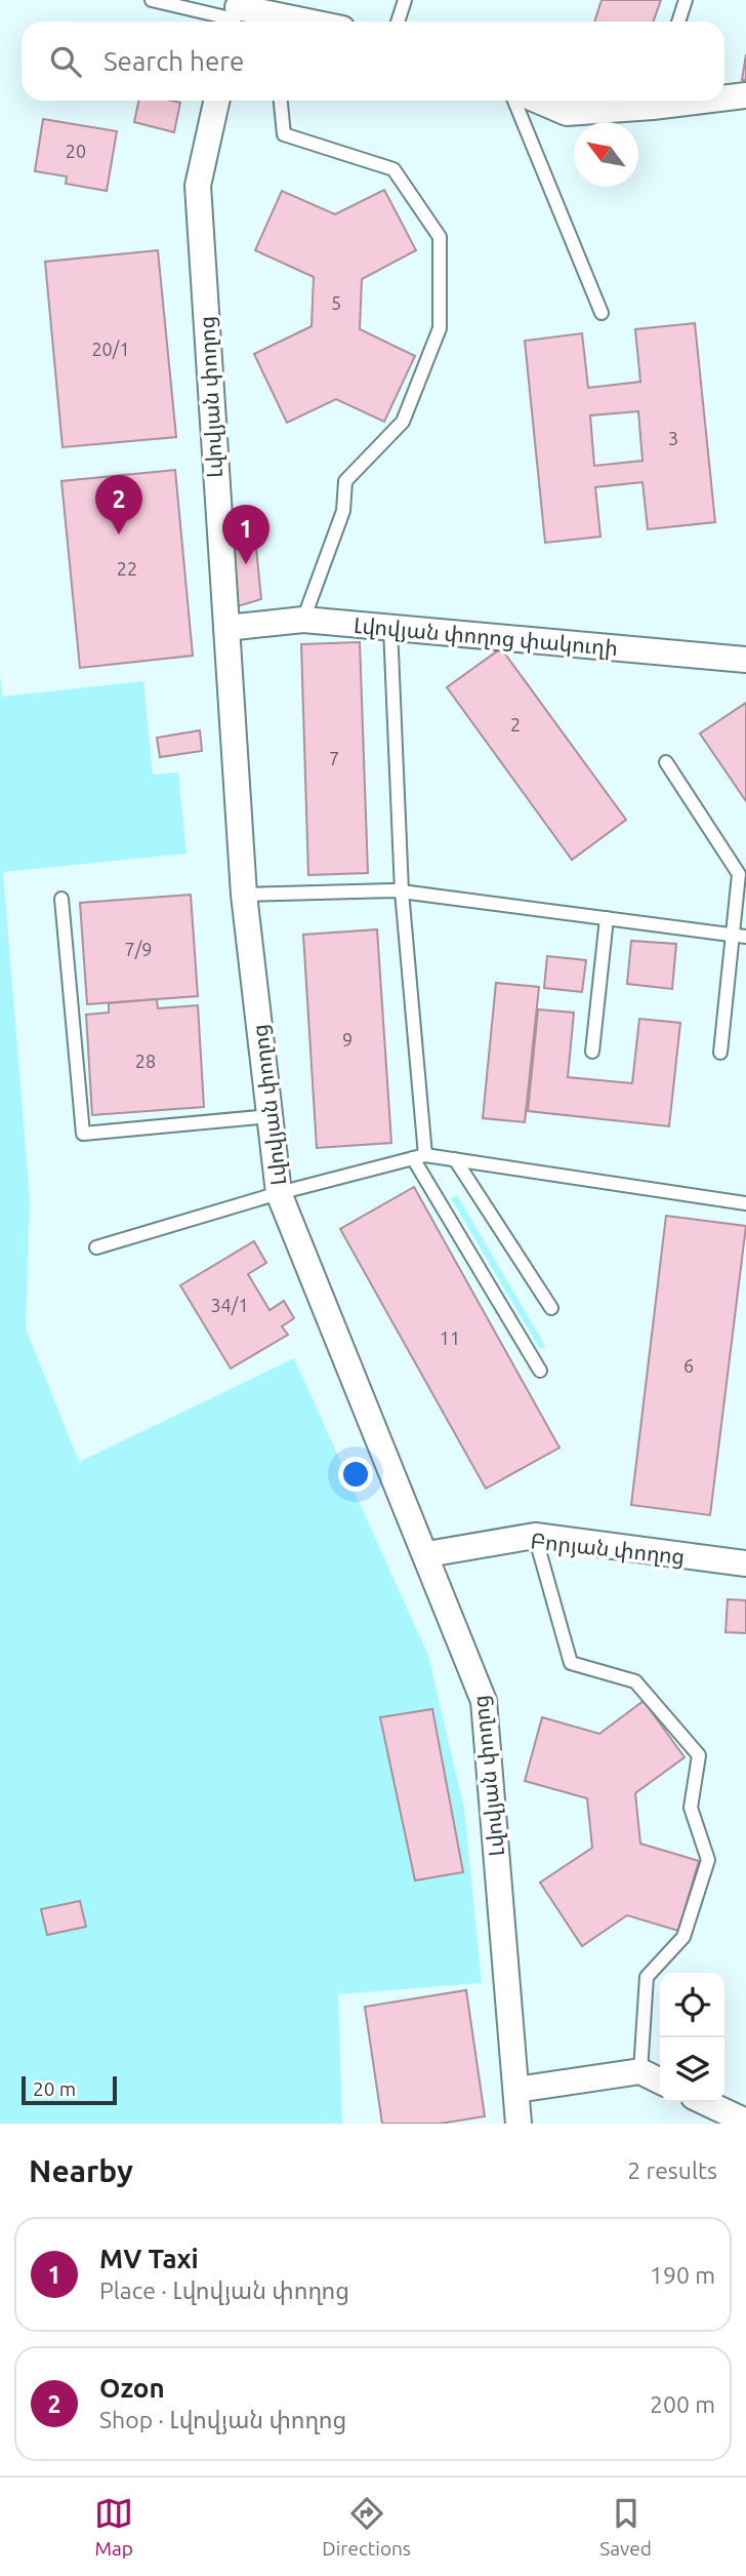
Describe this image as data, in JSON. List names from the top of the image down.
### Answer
{
  "streets": {
    "street": ["Լվովյան փողոց", "Լվովյան փողոց փակուղի", "Բորյան փողոց"]
  },
  "crossings": [
    ["Լվովյան փողոց", "Լվովյան փողոց փակուղի"],
    ["Լվովյան փողոց", "Բորյան փողոց"]
  ],
  "house_numbers": [
    "20",
    "5",
    "20/1",
    "3",
    "22",
    "2",
    "7",
    "7/9",
    "9",
    "28",
    "34/1",
    "11",
    "6"
  ],
  "scale_bar": "20 m",
  "north": "top left",
  "page": {
    "search": "Search here",
    "pins": ["2", "1"],
    "scale": "20 m",
    "heading": ["Nearby", "2 results"],
    "list": [
      {
        "mark": "1",
        "name": "MV Taxi",
        "note": "Place · Լվովյան փողոց",
        "value": "190 m"
      },
      {
        "mark": "2",
        "name": "Ozon",
        "note": "Shop · Լվովյան փողոց",
        "value": "200 m"
      }
    ],
    "nav": ["Map", "Directions", "Saved"]
  }
}
